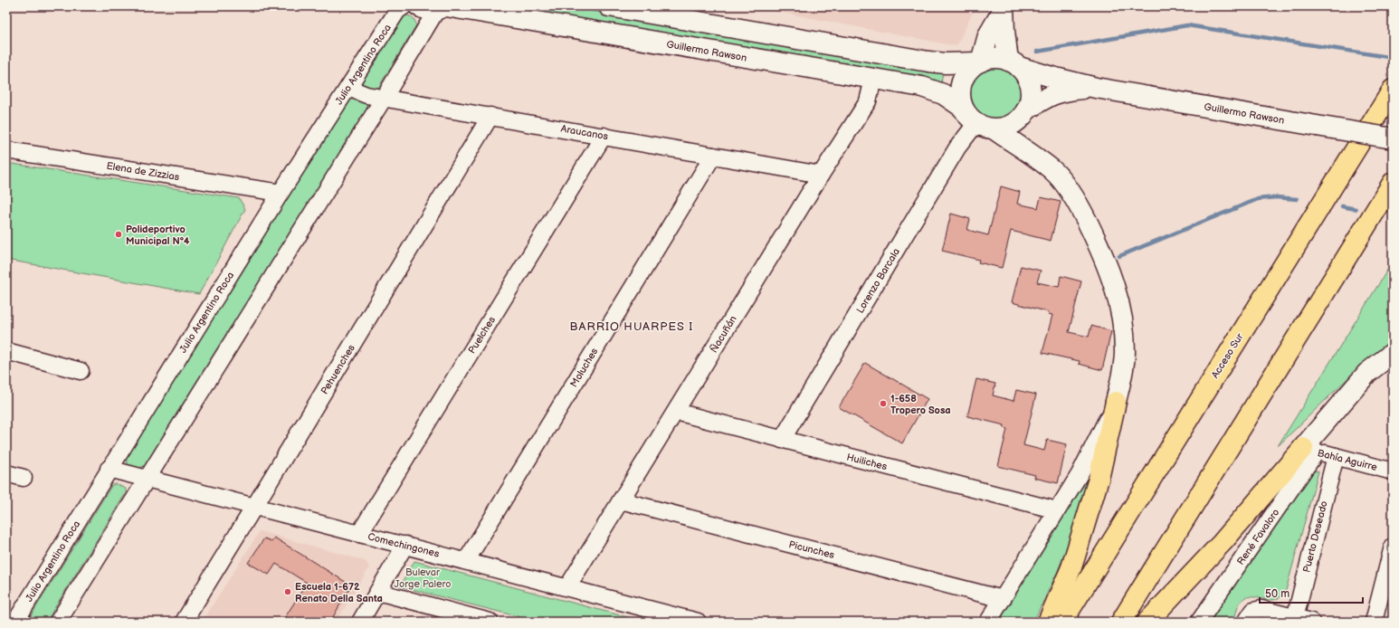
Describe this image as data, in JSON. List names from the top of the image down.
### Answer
{
  "streets": {
    "highway": ["Acceso Sur"],
    "main road": ["Guillermo Rawson", "René Favaloro"],
    "street": [
      "Julio Argentino Roca",
      "Araucanos",
      "Elena de Zizzias",
      "Lorenzo Barcala",
      "Ñacuñán",
      "Puelches",
      "Moluches",
      "Pehuenches",
      "Bahía Aguirre",
      "Huiliches",
      "Puerto Deseado",
      "Comechingones",
      "Picunches"
    ]
  },
  "crossings": [
    ["Guillermo Rawson", "Lorenzo Barcala"],
    ["Guillermo Rawson", "Ñacuñán"],
    ["Julio Argentino Roca", "Araucanos"],
    ["Julio Argentino Roca", "Elena de Zizzias"],
    ["Julio Argentino Roca", "Comechingones"],
    ["Araucanos", "Ñacuñán"],
    ["Araucanos", "Puelches"],
    ["Araucanos", "Moluches"],
    ["Araucanos", "Pehuenches"],
    ["Lorenzo Barcala", "Huiliches"],
    ["Ñacuñán", "Huiliches"],
    ["Ñacuñán", "Comechingones"],
    ["Ñacuñán", "Picunches"],
    ["Puelches", "Comechingones"],
    ["Moluches", "Comechingones"],
    ["Pehuenches", "Comechingones"],
    ["Bahía Aguirre", "René Favaloro"],
    ["Bahía Aguirre", "Puerto Deseado"]
  ],
  "districts": ["BARRIO HUARPES I"],
  "parks": ["Bulevar Jorge Palero"],
  "places": ["Polideportivo Municipal Nº4", "1-658 Tropero Sosa", "Escuela 1-672 Renato Della Santa"],
  "scale_bar": "50 m"
}
